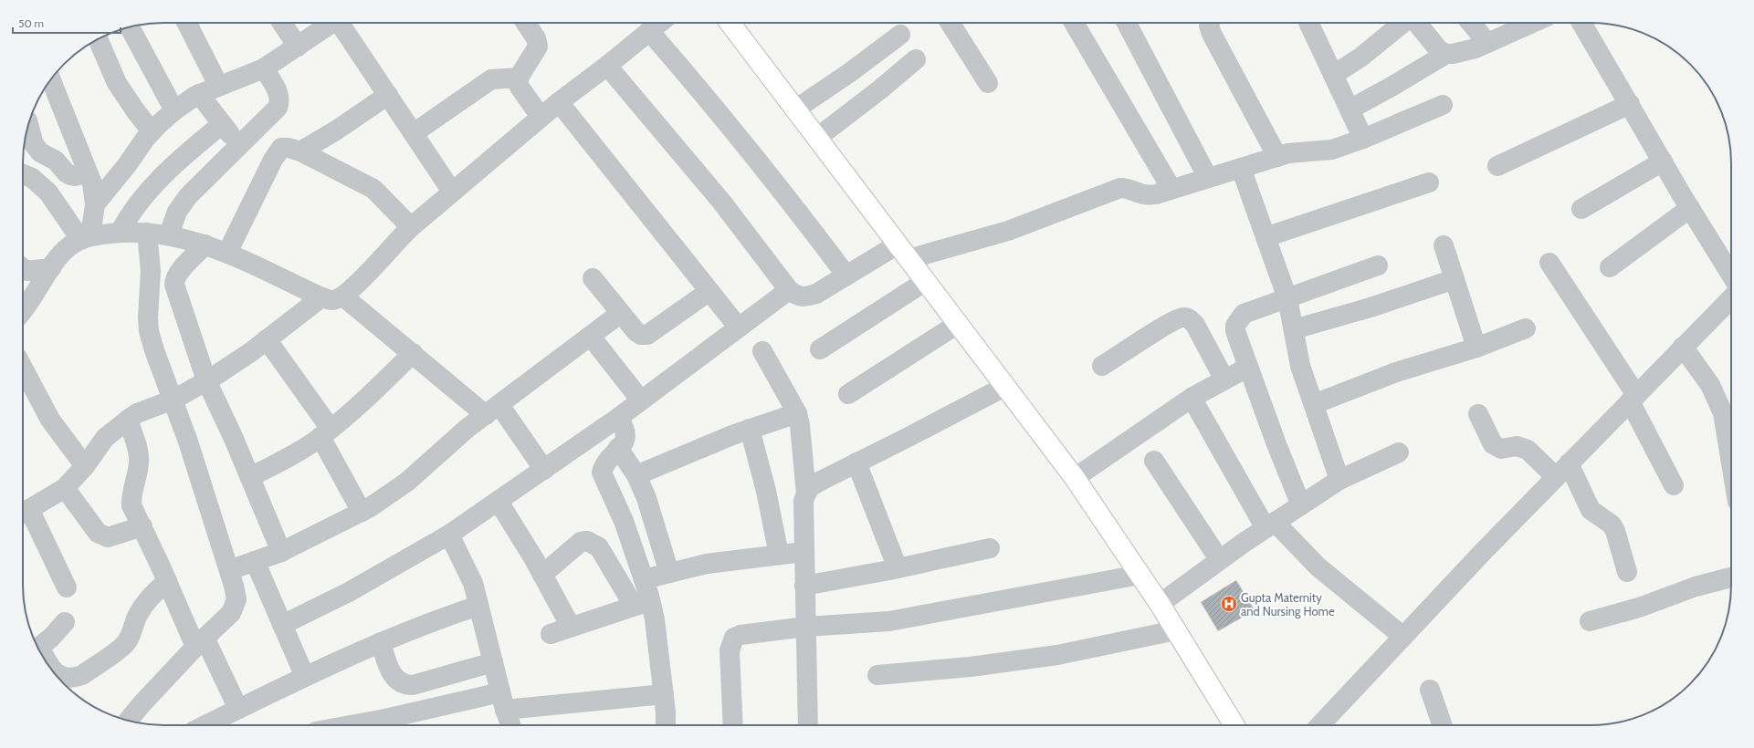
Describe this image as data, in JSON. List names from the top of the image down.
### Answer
{
  "places": {
    "hospital": ["Gupta Maternity and Nursing Home"]
  },
  "scale_bar": "50 m"
}
